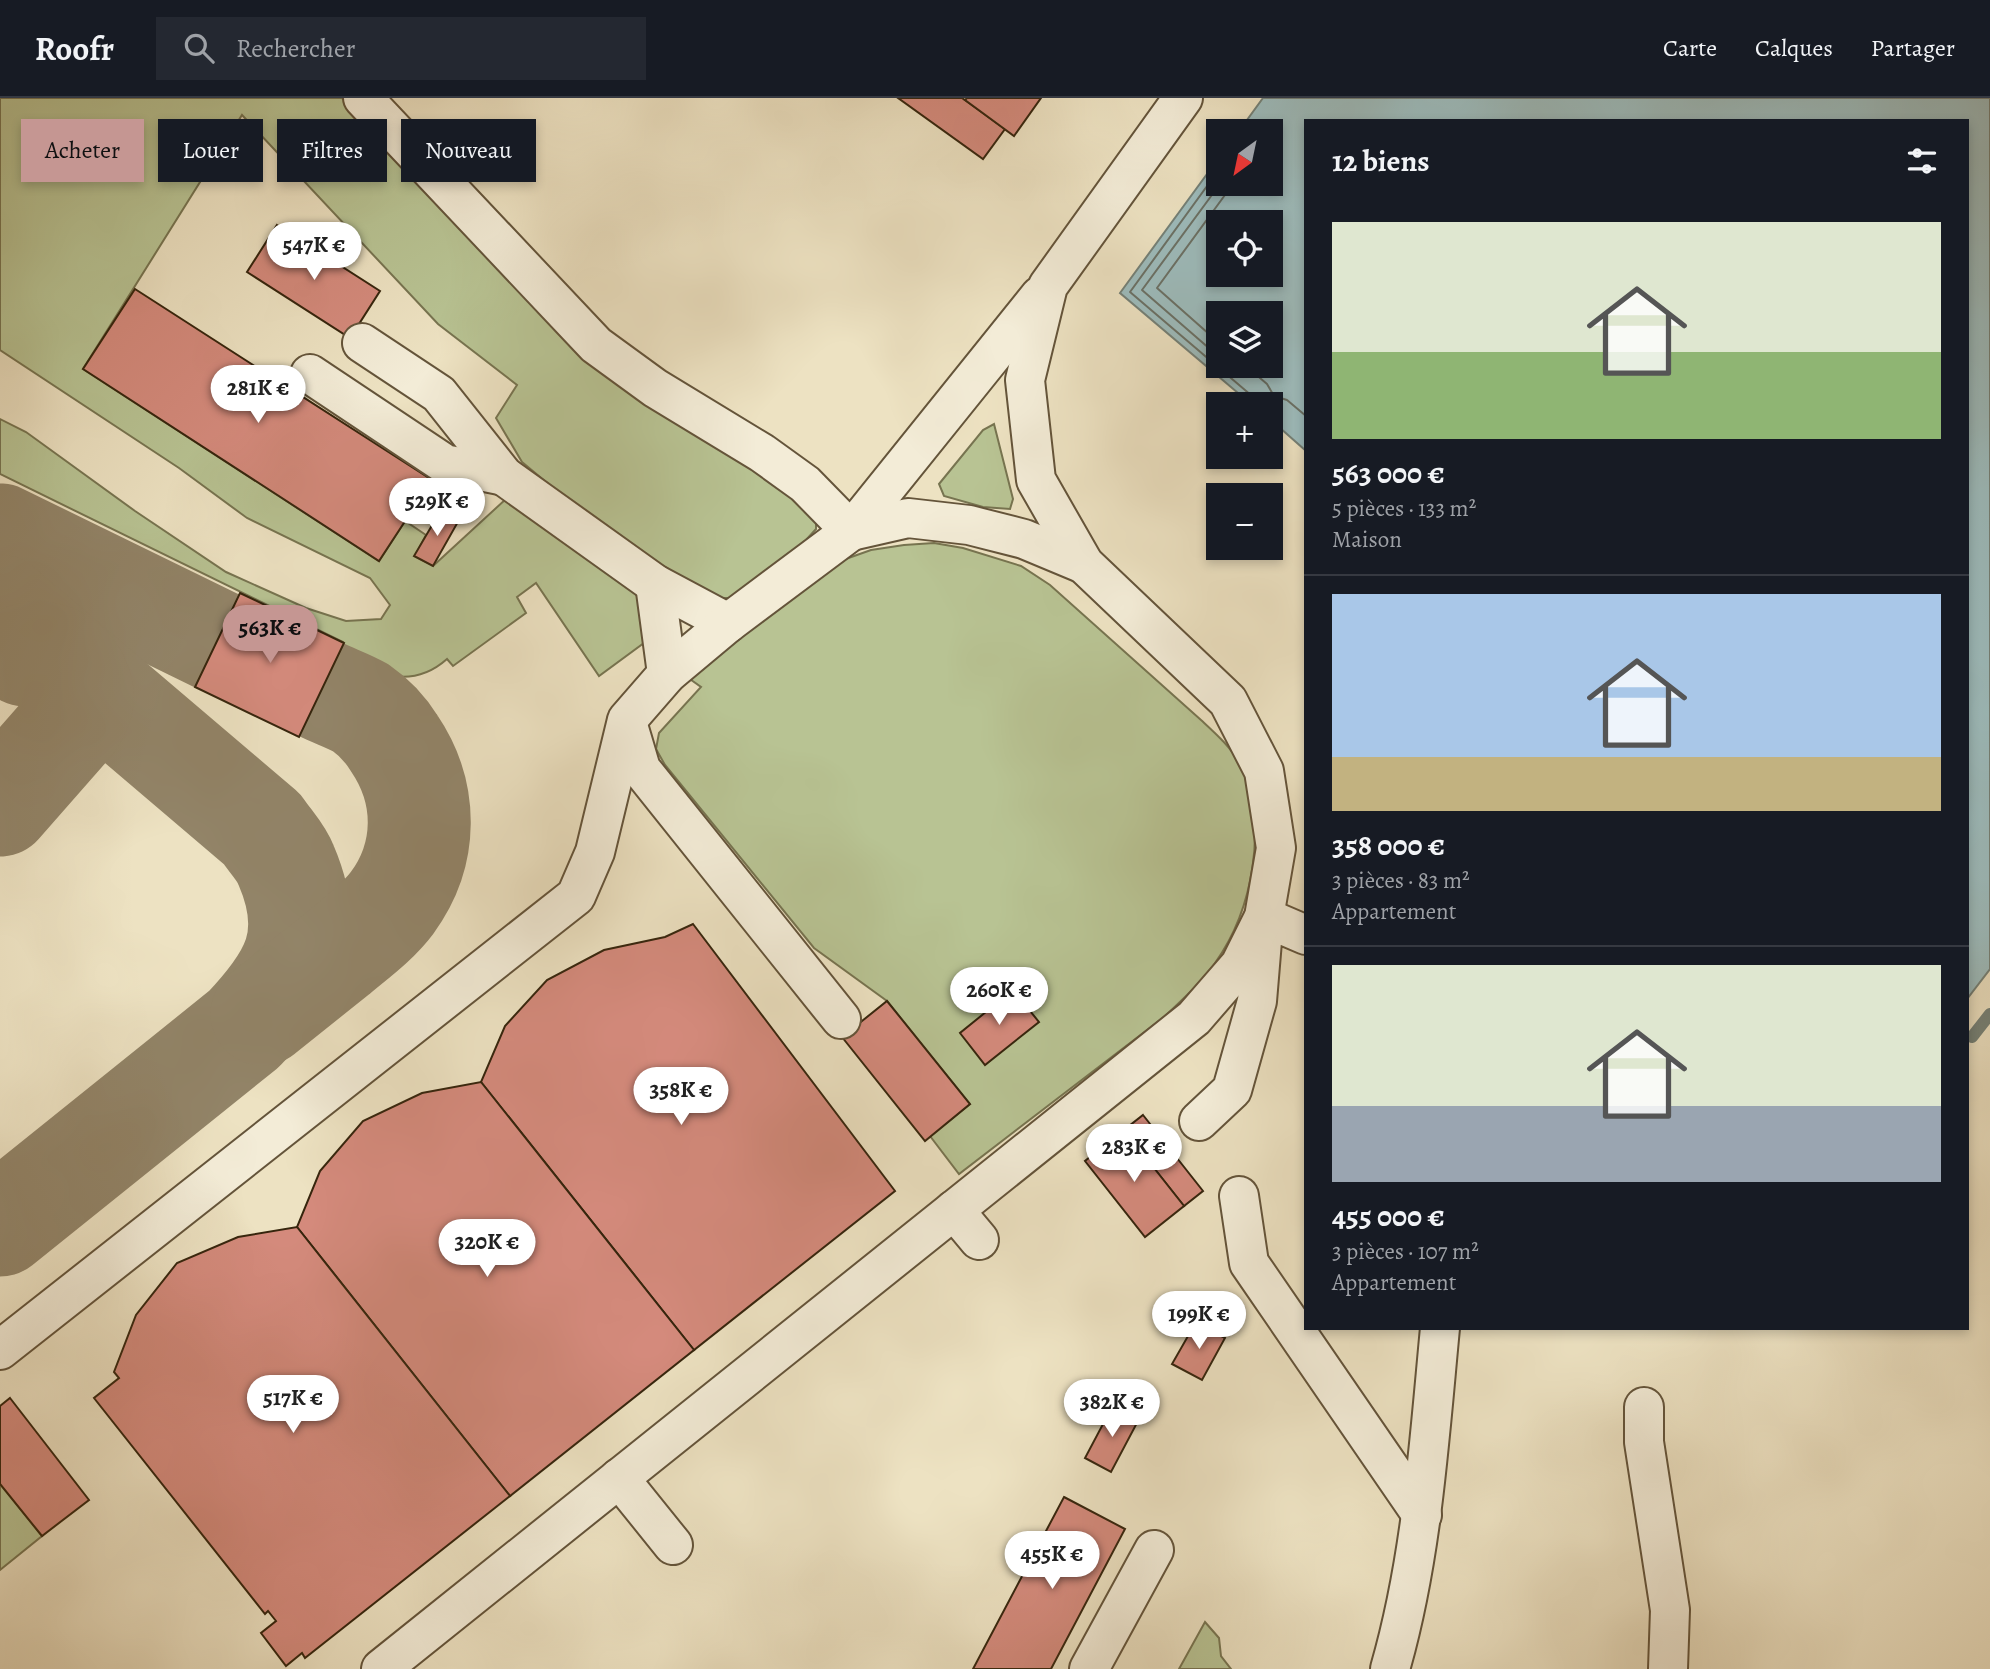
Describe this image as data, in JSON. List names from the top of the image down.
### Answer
{
  "north": "bottom left",
  "page": {
    "header": "Roofr",
    "search": "Rechercher",
    "nav": ["Carte", "Calques", "Partager"],
    "map_buttons": ["+", "−"],
    "chip": [
      "Acheter",
      "Louer",
      "Filtres",
      "Nouveau"
    ],
    "heading": "12 biens",
    "list": [
      {
        "name": "563 000 €",
        "note": "5 pièces · 133 m² · Maison"
      },
      {
        "name": "358 000 €",
        "note": "3 pièces · 83 m² · Appartement"
      },
      {
        "name": "455 000 €",
        "note": "3 pièces · 107 m² · Appartement"
      }
    ],
    "price": [
      "547K €",
      "281K €",
      "529K €",
      "563K €",
      "260K €",
      "358K €",
      "283K €",
      "320K €",
      "199K €",
      "517K €",
      "382K €",
      "455K €"
    ]
  }
}
